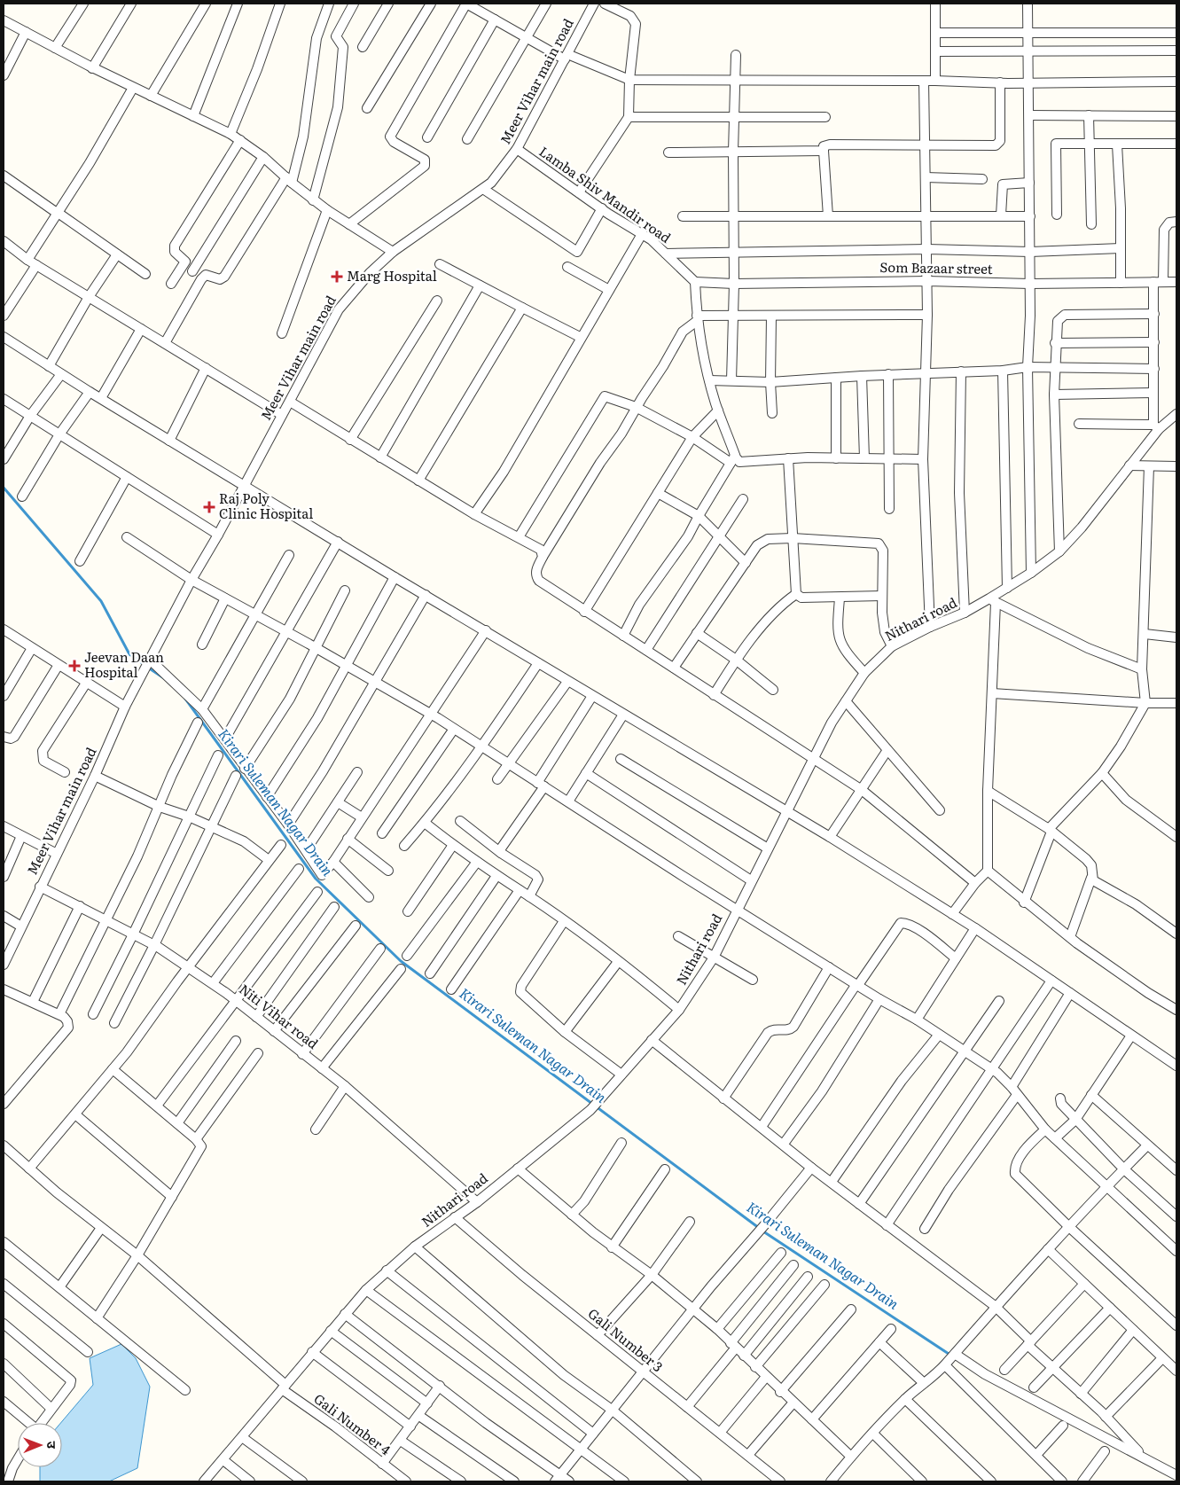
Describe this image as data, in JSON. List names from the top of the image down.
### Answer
{
  "streets": {
    "street": [
      "Meer Vihar main road",
      "Lamba Shiv Mandir road",
      "Som Bazaar street",
      "Nithari road",
      "Niti Vihar road",
      "Gali Number 3",
      "Gali Number 4"
    ]
  },
  "crossings": [
    ["Meer Vihar main road", "Lamba Shiv Mandir road"],
    ["Meer Vihar main road", "Niti Vihar road"],
    ["Lamba Shiv Mandir road", "Som Bazaar street"],
    ["Nithari road", "Niti Vihar road"],
    ["Nithari road", "Gali Number 3"],
    ["Nithari road", "Gali Number 4"]
  ],
  "water": ["Kirari Suleman Nagar Drain"],
  "places": {
    "health": ["Marg Hospital", "Raj Poly Clinic Hospital", "Jeevan Daan Hospital"]
  },
  "north": "right"
}
